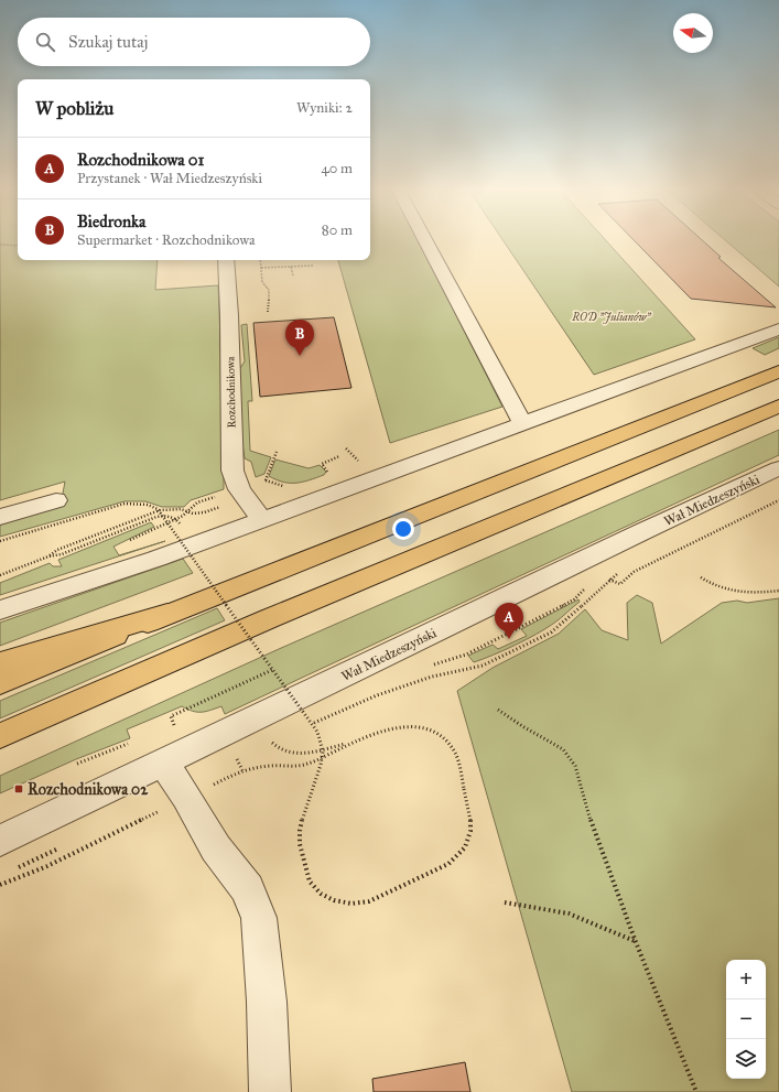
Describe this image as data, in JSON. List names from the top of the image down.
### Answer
{
  "streets": {
    "street": ["Rozchodnikowa", "Wał Miedzeszyński"]
  },
  "parks": ["ROD \"Julianów\""],
  "places": {
    "transit": ["Rozchodnikowa 02"]
  },
  "north": "left",
  "page": {
    "search": "Szukaj tutaj",
    "heading": ["W pobliżu", "Wyniki: 2"],
    "list": [
      {
        "mark": "A",
        "name": "Rozchodnikowa 01",
        "note": "Przystanek · Wał Miedzeszyński",
        "value": "40 m"
      },
      {
        "mark": "B",
        "name": "Biedronka",
        "note": "Supermarket · Rozchodnikowa",
        "value": "80 m"
      }
    ],
    "pins": ["B", "A"],
    "map_buttons": ["+", "−"]
  }
}
